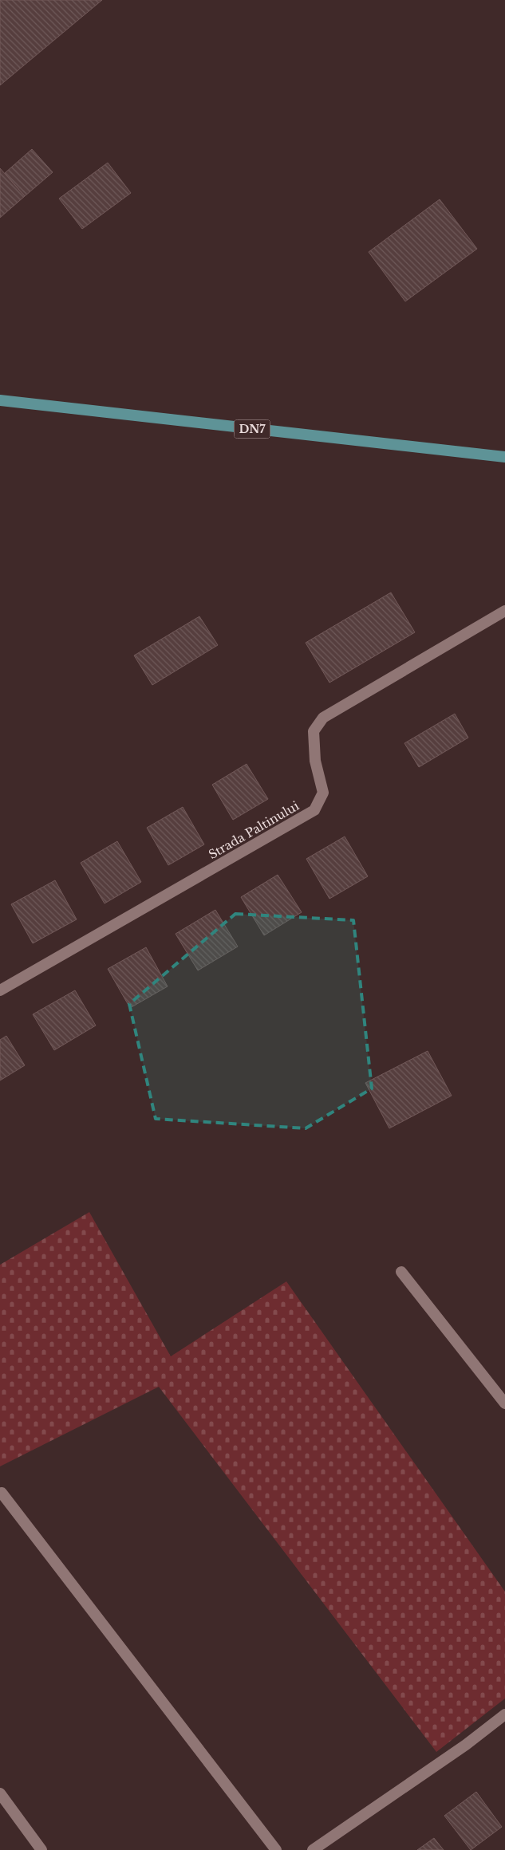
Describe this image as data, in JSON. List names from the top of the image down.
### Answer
{
  "streets": {
    "main road": ["DN7"],
    "street": ["Strada Paltinului"]
  }
}
